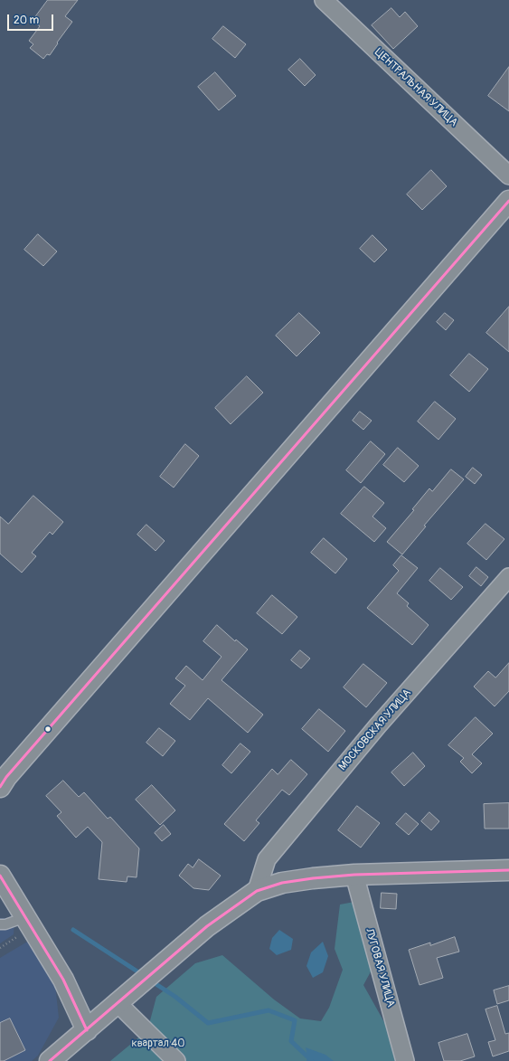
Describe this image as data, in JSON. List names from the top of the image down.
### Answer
{
  "streets": {
    "street": ["ЦЕНТРАЛЬНАЯ УЛИЦА", "МОСКОВСКАЯ УЛИЦА", "ЛУГОВАЯ УЛИЦА"]
  },
  "parks": ["квартал 40"],
  "scale_bar": "20 m"
}
